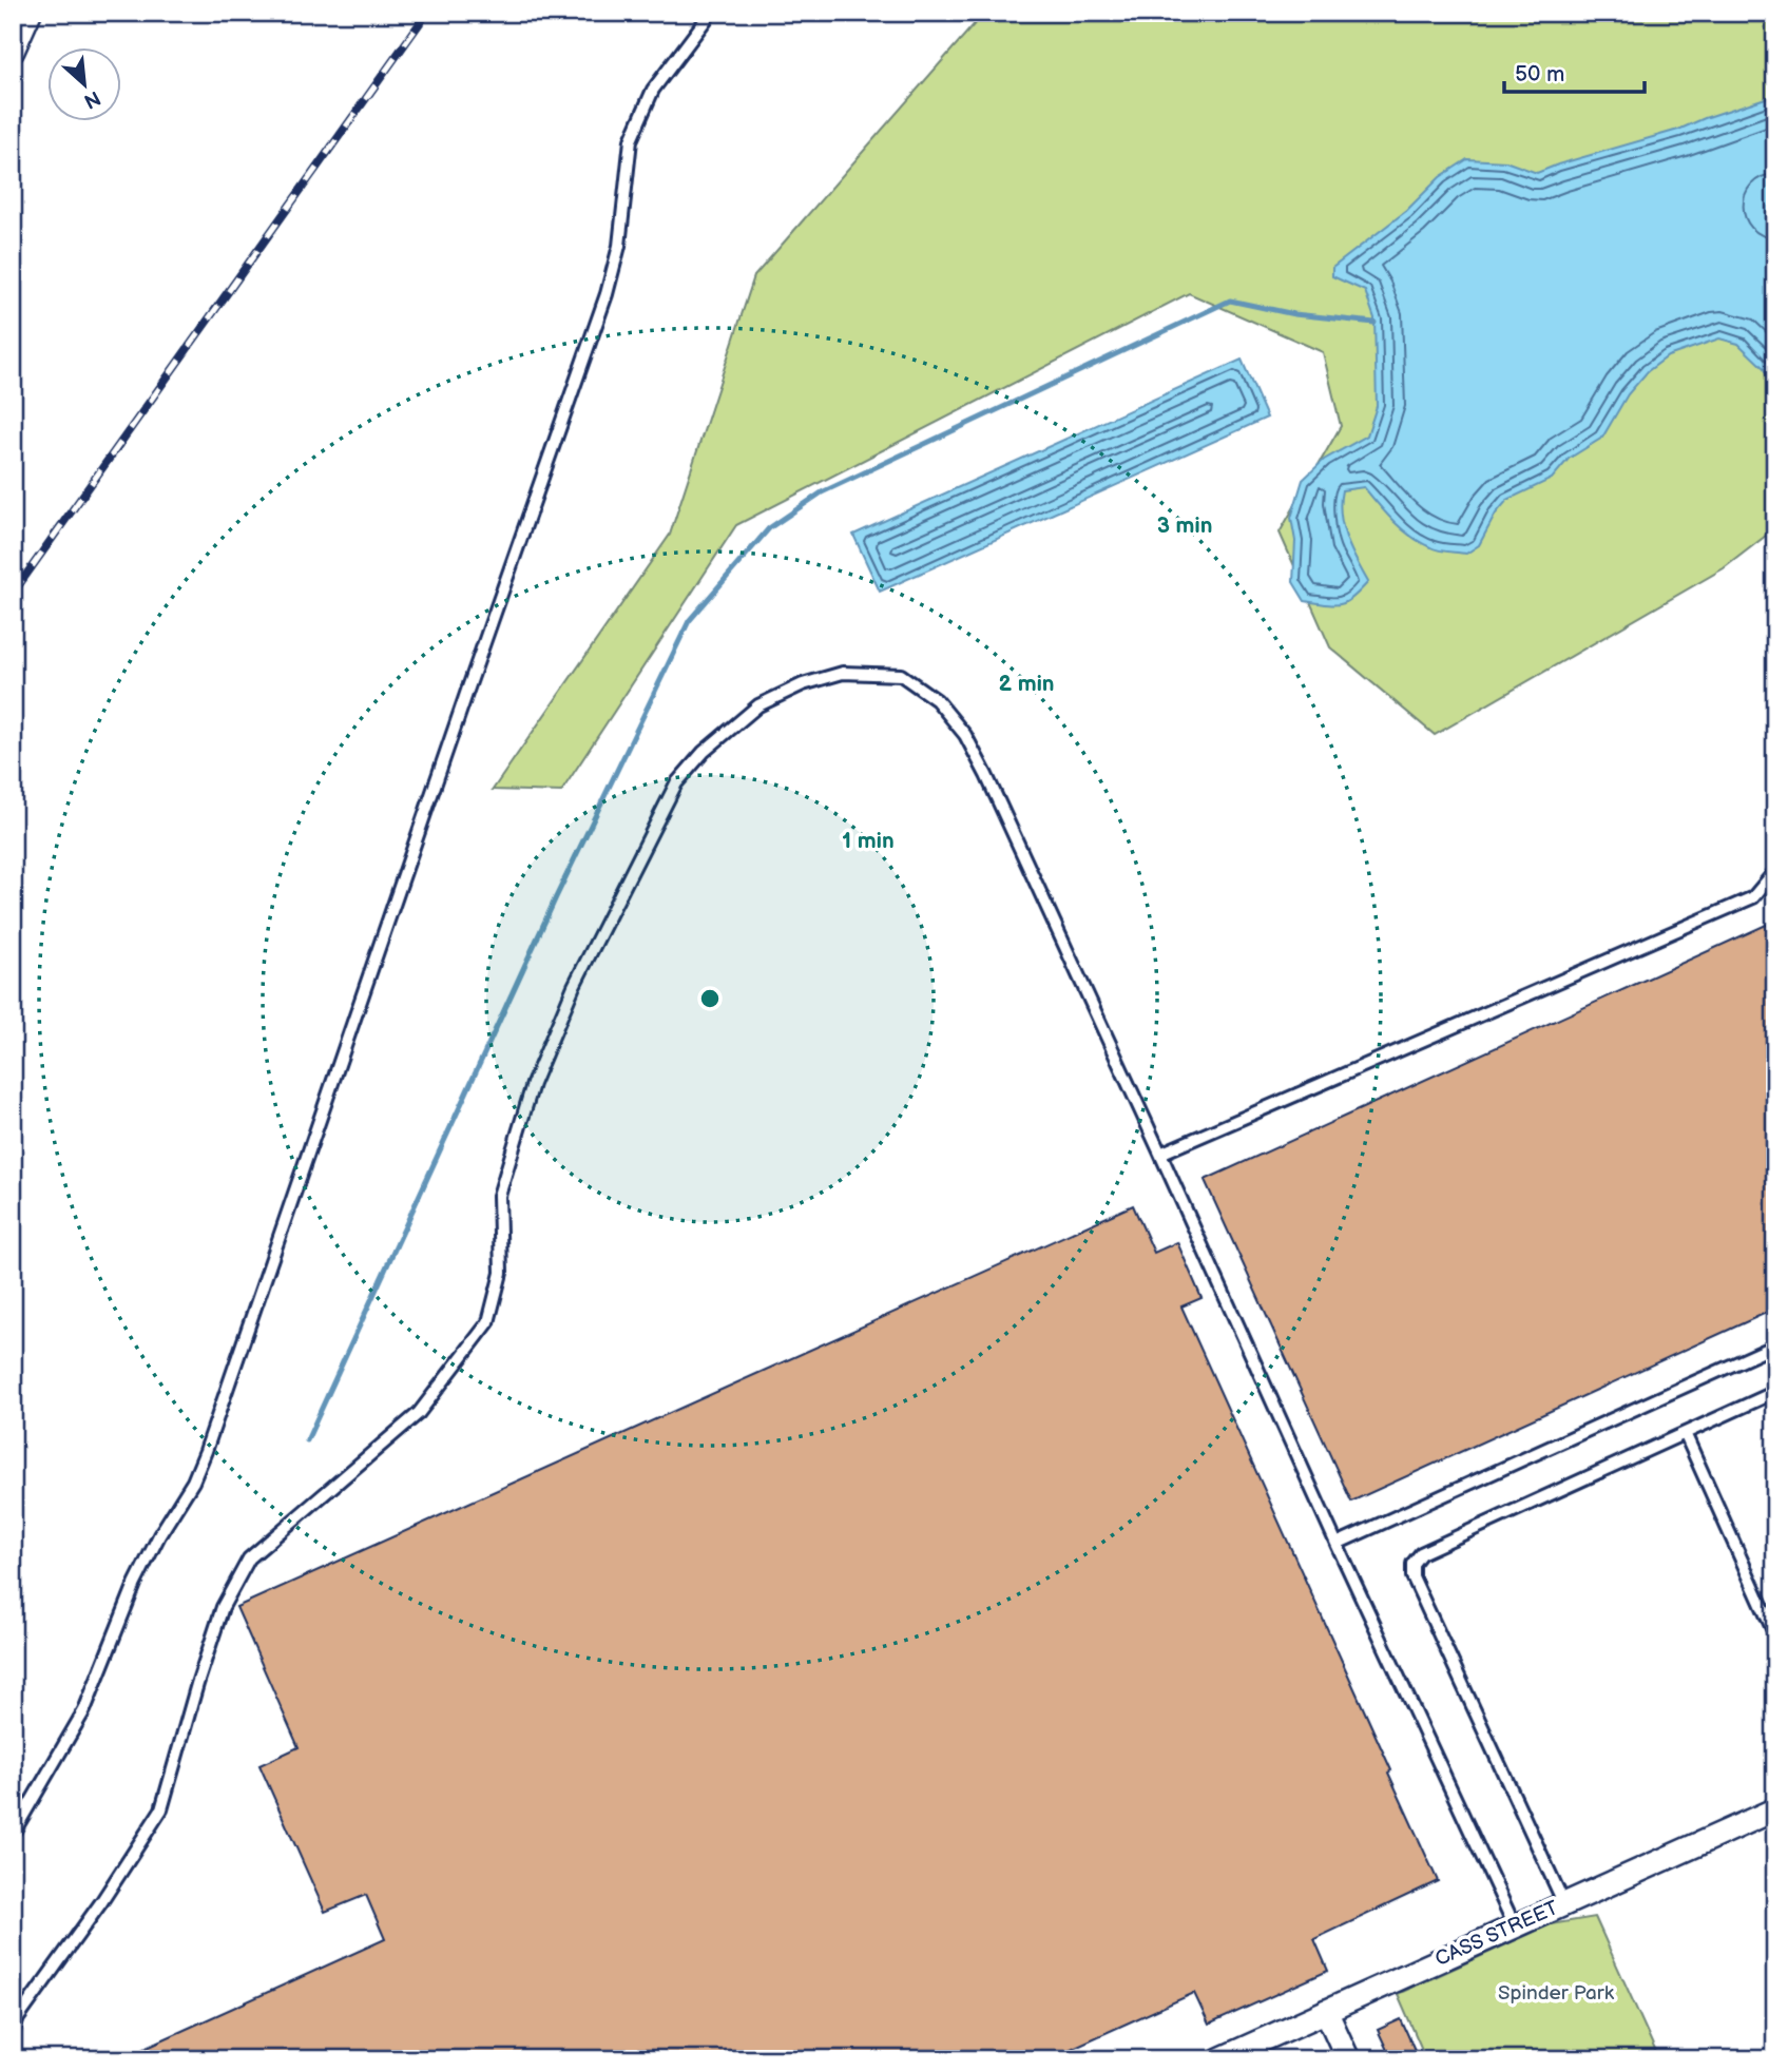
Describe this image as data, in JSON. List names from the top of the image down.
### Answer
{
  "streets": {
    "street": ["CASS STREET"]
  },
  "parks": ["Spinder Park"],
  "scale_bar": "50 m",
  "north": "bottom right",
  "rings": ["3 min", "2 min", "1 min"]
}
